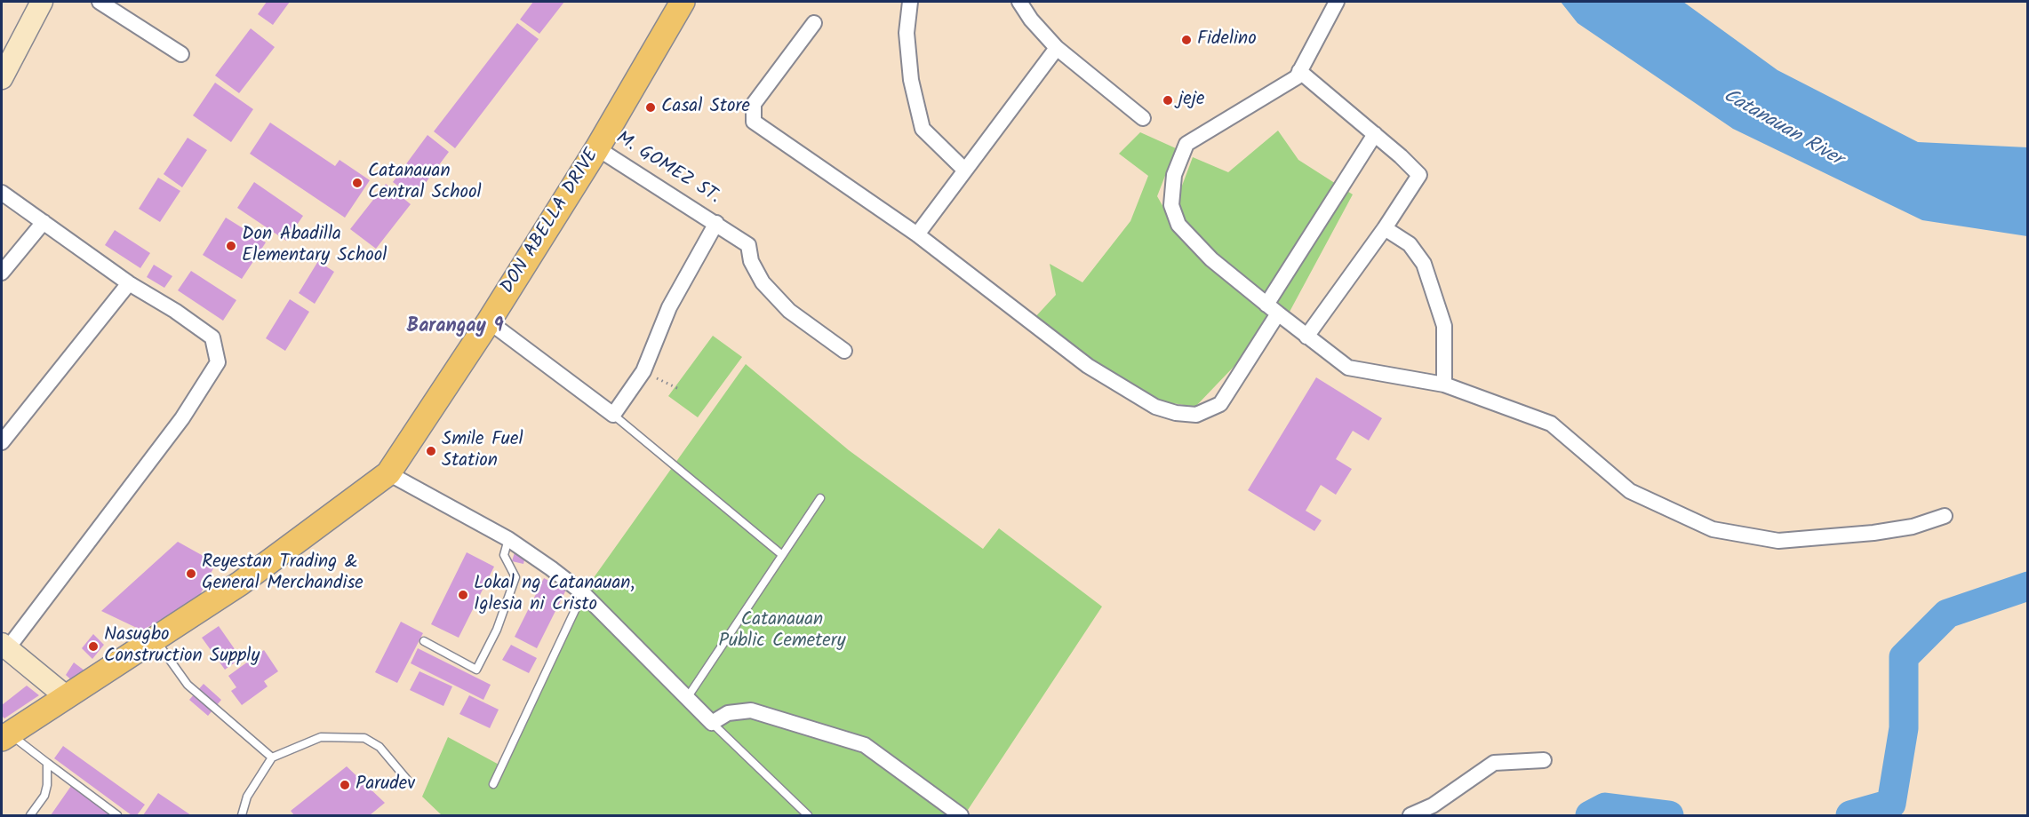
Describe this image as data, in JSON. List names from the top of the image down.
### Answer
{
  "streets": {
    "main road": ["DON ABELLA DRIVE"],
    "street": ["M. GOMEZ ST."]
  },
  "crossings": [
    ["M. GOMEZ ST.", "DON ABELLA DRIVE"]
  ],
  "districts": ["Barangay 9"],
  "water": ["Catanauan River"],
  "parks": ["Catanauan Public Cemetery"],
  "places": [
    "Fidelino",
    "jeje",
    "Casal Store",
    "Catanauan Central School",
    "Don Abadilla Elementary School",
    "Smile Fuel Station",
    "Reyestan Trading & General Merchandise",
    "Lokal ng Catanauan, Iglesia ni Cristo",
    "Nasugbo Construction Supply",
    "Parudev"
  ]
}
